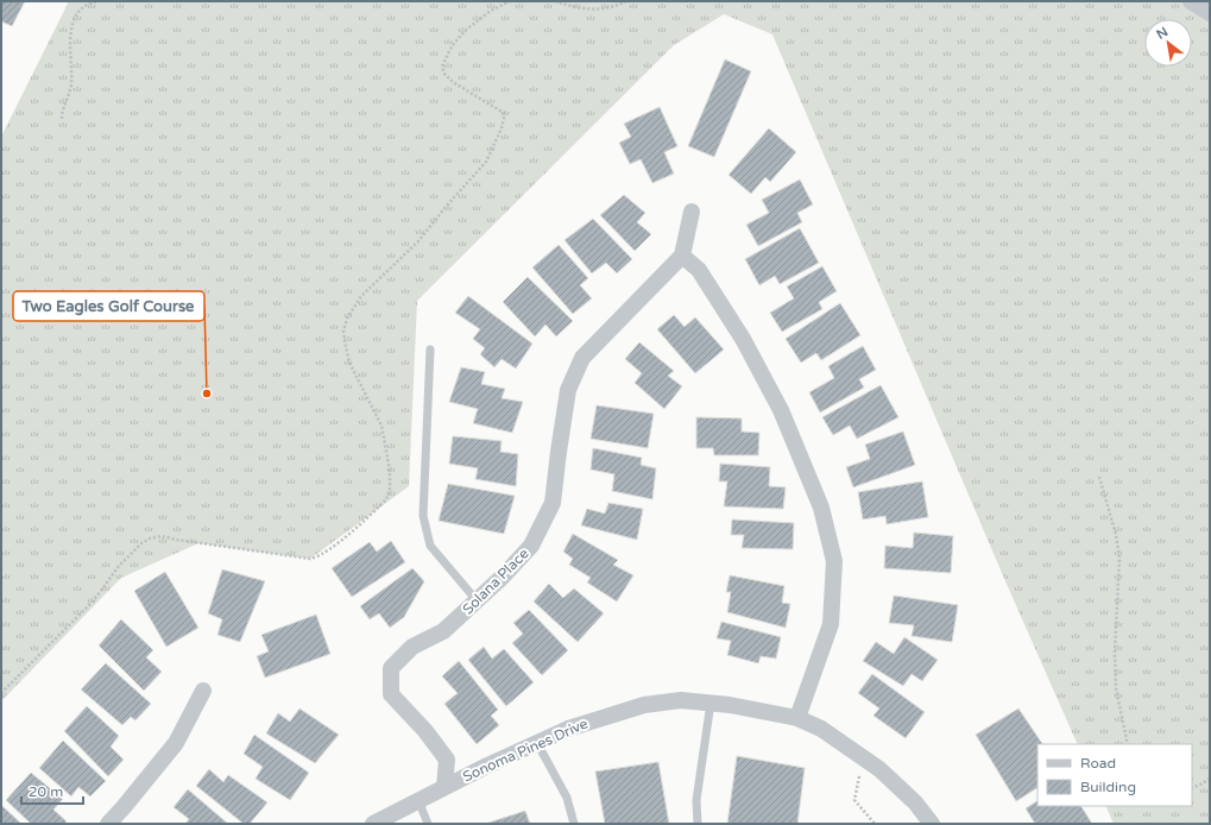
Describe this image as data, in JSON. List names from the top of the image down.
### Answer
{
  "streets": {
    "street": ["Solana Place", "Sonoma Pines Drive"]
  },
  "crossings": [
    ["Solana Place", "Sonoma Pines Drive"]
  ],
  "places": ["Two Eagles Golf Course"],
  "legend": ["Road", "Building"],
  "scale_bar": "20 m",
  "north": "top left"
}
